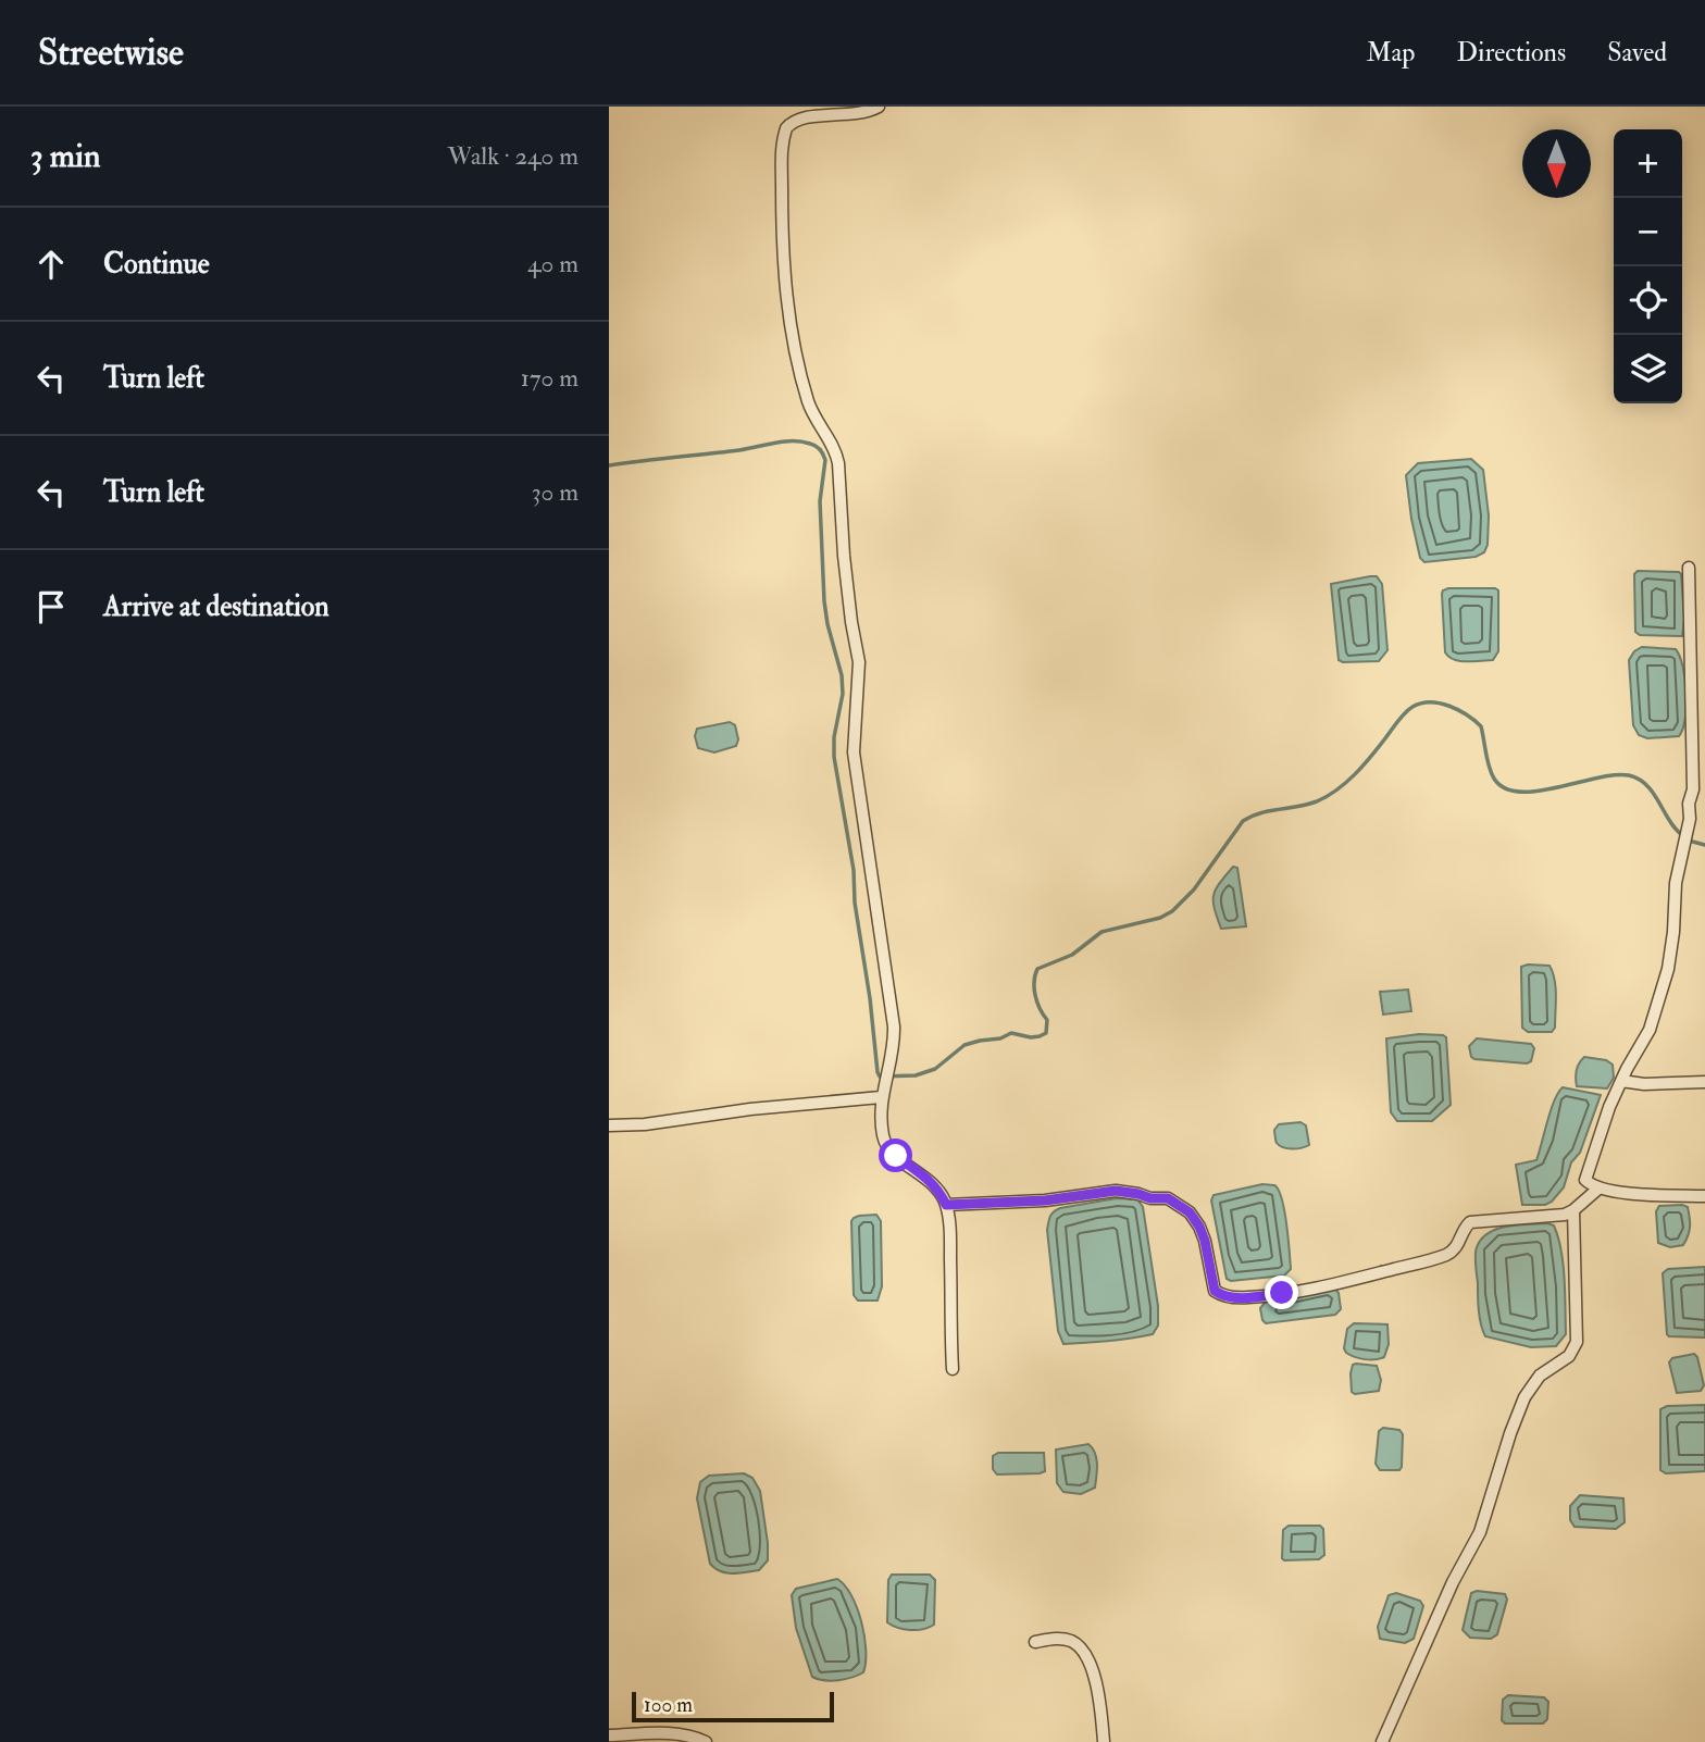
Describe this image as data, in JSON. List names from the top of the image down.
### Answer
{
  "scale_bar": "100 m",
  "north": "bottom",
  "page": {
    "header": "Streetwise",
    "nav": ["Map", "Directions", "Saved"],
    "heading": ["3 min", "Walk · 240 m"],
    "map_buttons": ["+", "−"],
    "list": [
      ["Continue", "40 m"],
      ["Turn left", "170 m"],
      ["Turn left", "30 m"],
      "Arrive at destination"
    ],
    "scale": "100 m"
  }
}
